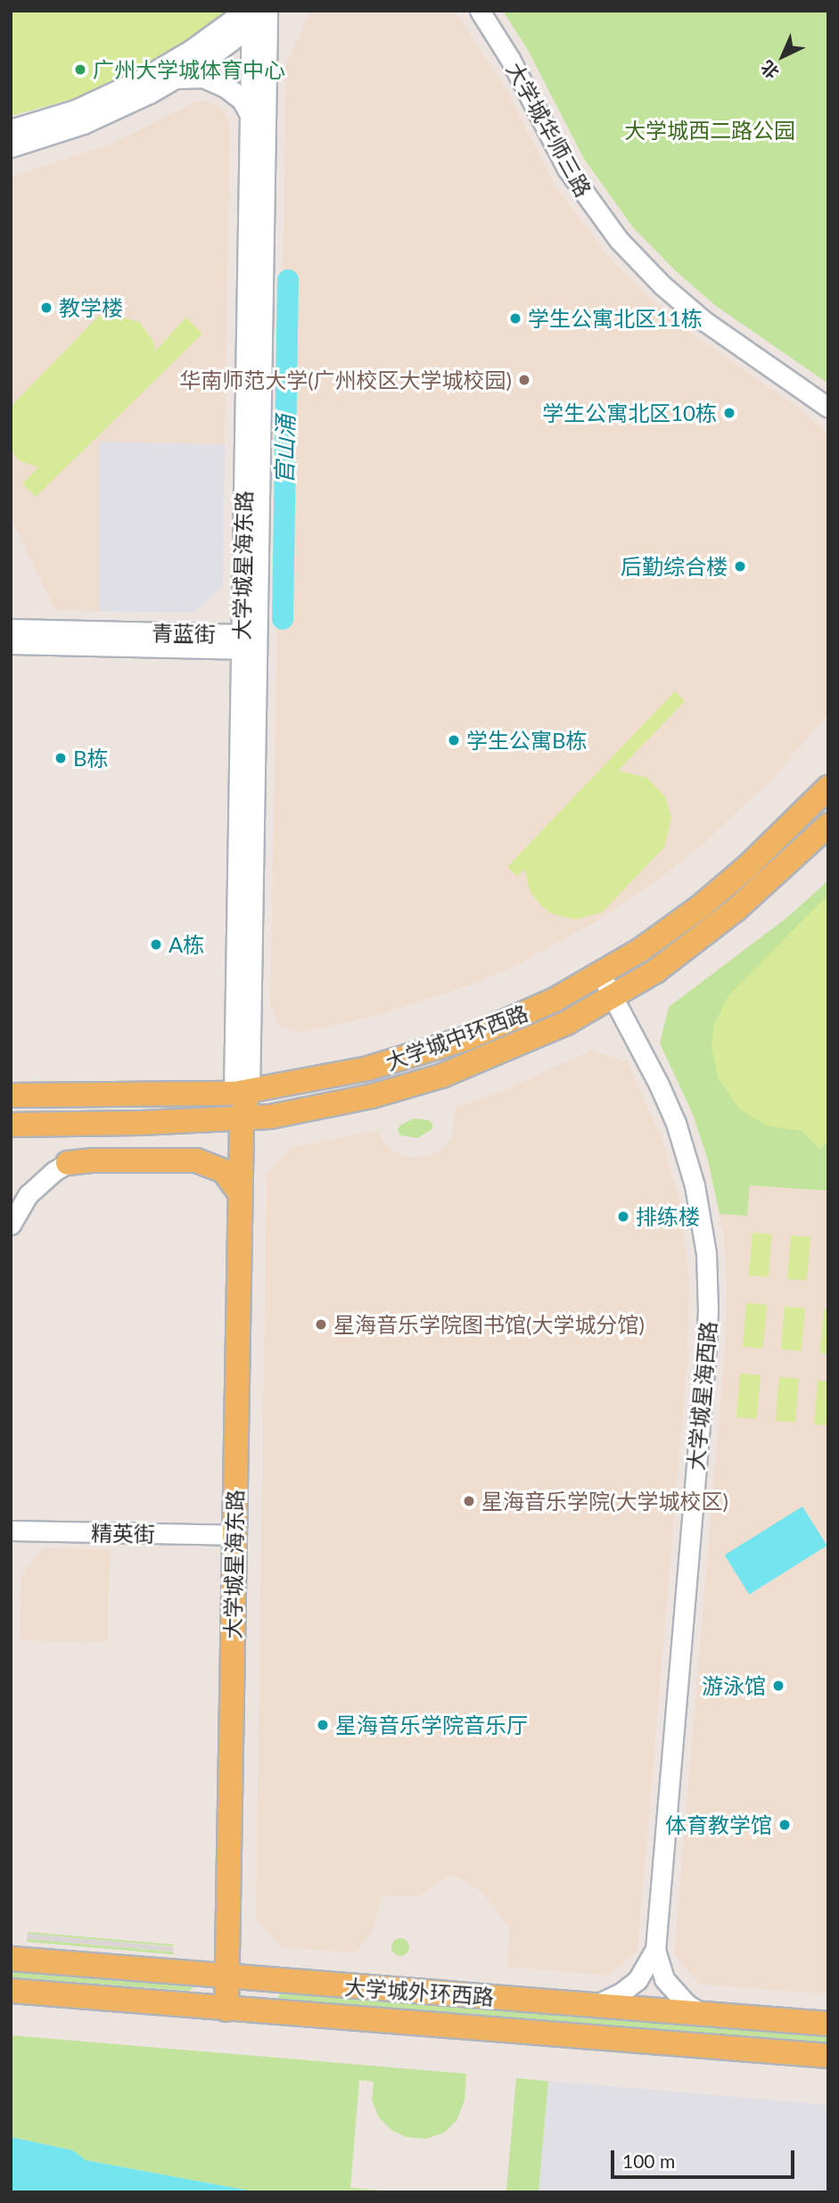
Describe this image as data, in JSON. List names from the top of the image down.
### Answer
{
  "streets": {
    "main road": ["大学城星海东路", "大学城中环西路", "大学城外环西路"],
    "street": [
      "大学城华师三路",
      "青蓝街",
      "大学城星海西路",
      "精英街"
    ]
  },
  "crossings": [
    ["大学城星海东路", "青蓝街"],
    ["大学城星海东路", "大学城中环西路"],
    ["大学城星海东路", "精英街"],
    ["大学城星海东路", "大学城外环西路"],
    ["大学城中环西路", "大学城星海西路"],
    ["大学城星海西路", "大学城外环西路"]
  ],
  "water": ["官山涌"],
  "parks": ["大学城西二路公园"],
  "places": [
    "广州大学城体育中心",
    "教学楼",
    "学生公寓北区11栋",
    "华南师范大学(广州校区大学城校园)",
    "学生公寓北区10栋",
    "后勤综合楼",
    "学生公寓B栋",
    "B栋",
    "A栋",
    "排练楼",
    "星海音乐学院图书馆(大学城分馆)",
    "星海音乐学院(大学城校区)",
    "游泳馆",
    "星海音乐学院音乐厅",
    "体育教学馆"
  ],
  "scale_bar": "100 m",
  "north": "bottom left"
}
